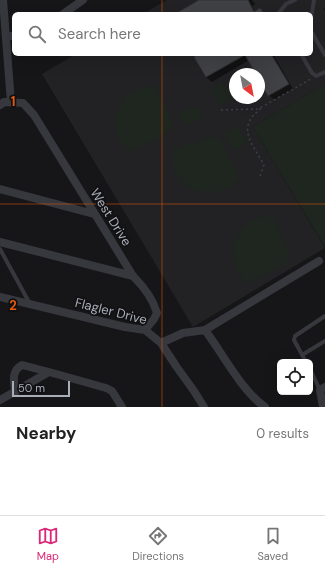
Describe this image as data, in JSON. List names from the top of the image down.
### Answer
{
  "streets": {
    "street": ["West Drive", "Flagler Drive"]
  },
  "crossings": [
    ["West Drive", "Flagler Drive"]
  ],
  "scale_bar": "50 m",
  "north": "bottom right",
  "page": {
    "search": "Search here",
    "scale": "50 m",
    "heading": ["Nearby", "0 results"],
    "nav": ["Map", "Directions", "Saved"]
  },
  "grid": {
    "rows": ["1", "2"]
  }
}
